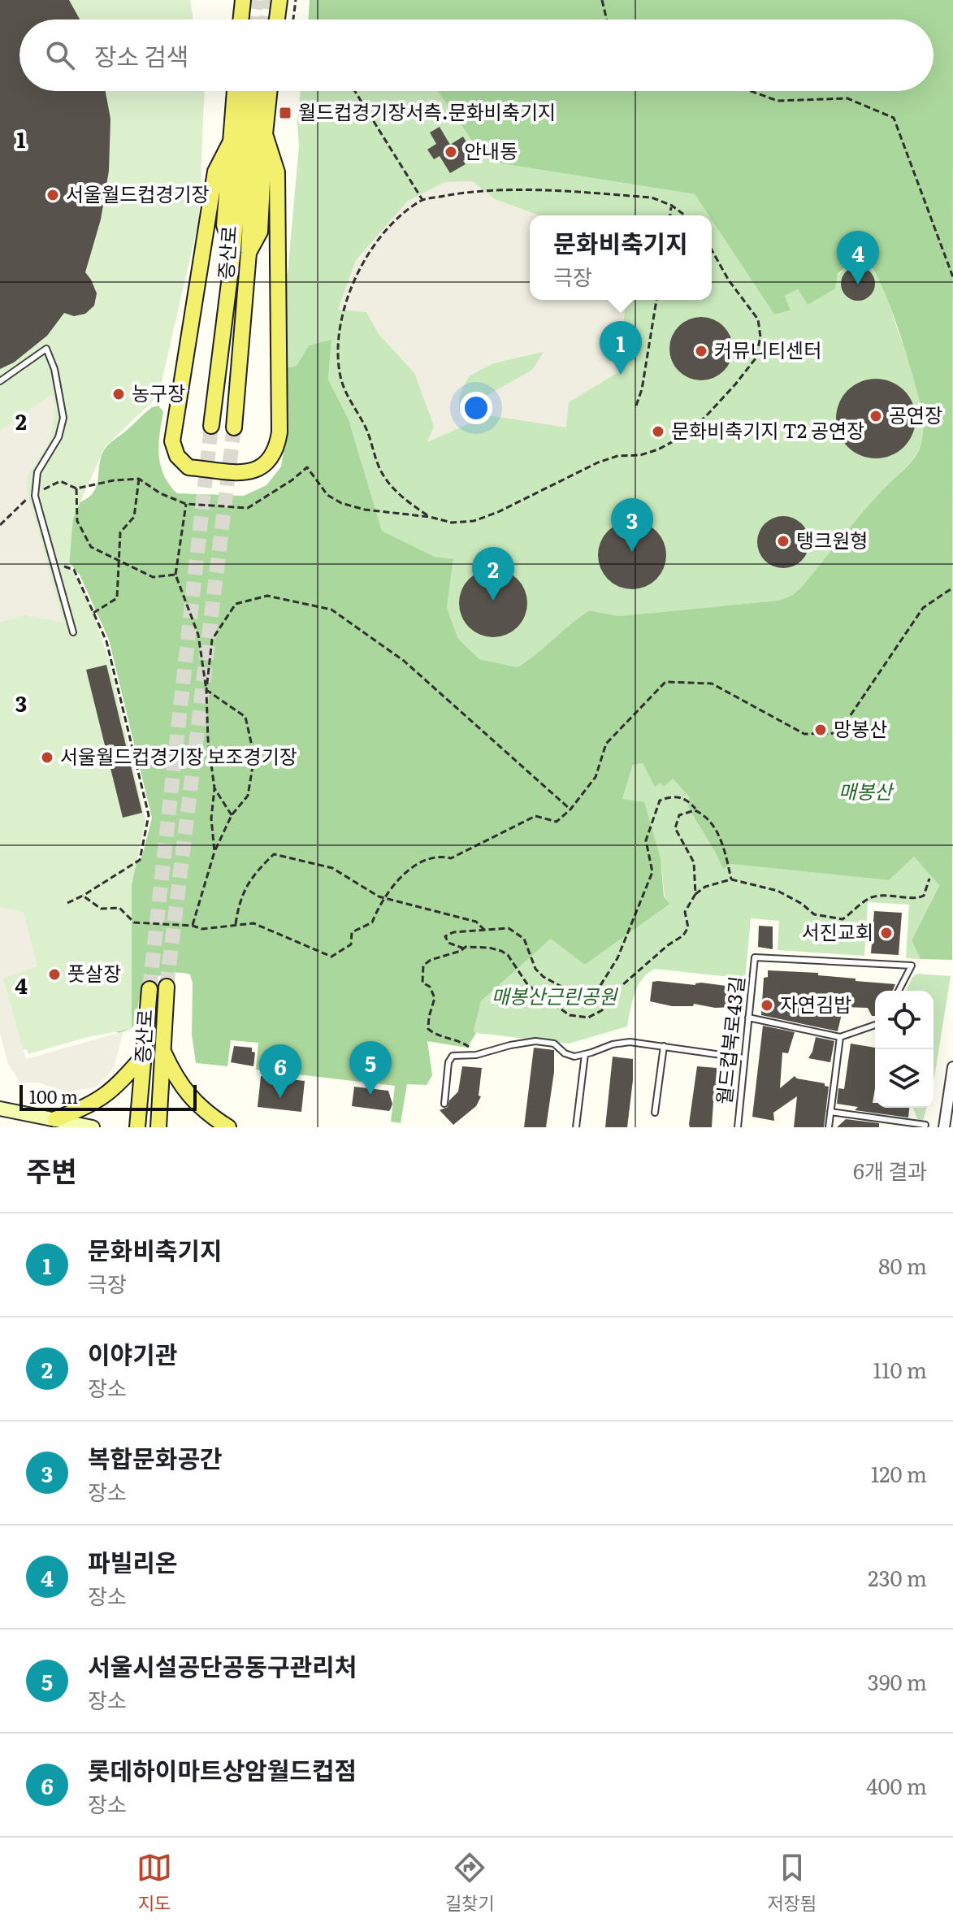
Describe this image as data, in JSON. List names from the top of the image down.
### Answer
{
  "streets": {
    "main road": ["증산로"],
    "lane": ["월드컵북로43길"]
  },
  "parks": ["매봉산", "매봉산근린공원"],
  "places": {
    "transit": ["월드컵경기장서측.문화비축기지"],
    "other": [
      "안내동",
      "서울월드컵경기장",
      "커뮤니티센터",
      "농구장",
      "공연장",
      "문화비축기지 T2 공연장",
      "탱크원형",
      "망봉산",
      "서울월드컵경기장 보조경기장",
      "서진교회",
      "풋살장",
      "자연김밥"
    ]
  },
  "scale_bar": "100 m",
  "page": {
    "search": "장소 검색",
    "popup": ["문화비축기지", "극장"],
    "pins": [
      "4",
      "1",
      "3",
      "2",
      "5",
      "6"
    ],
    "scale": "100 m",
    "heading": ["주변", "6개 결과"],
    "list": [
      {
        "mark": "1",
        "name": "문화비축기지",
        "note": "극장",
        "value": "80 m"
      },
      {
        "mark": "2",
        "name": "이야기관",
        "note": "장소",
        "value": "110 m"
      },
      {
        "mark": "3",
        "name": "복합문화공간",
        "note": "장소",
        "value": "120 m"
      },
      {
        "mark": "4",
        "name": "파빌리온",
        "note": "장소",
        "value": "230 m"
      },
      {
        "mark": "5",
        "name": "서울시설공단공동구관리처",
        "note": "장소",
        "value": "390 m"
      },
      {
        "mark": "6",
        "name": "롯데하이마트상암월드컵점",
        "note": "장소",
        "value": "400 m"
      }
    ],
    "nav": ["지도", "길찾기", "저장됨"]
  },
  "grid": {
    "rows": [
      "1",
      "2",
      "3",
      "4"
    ]
  }
}
